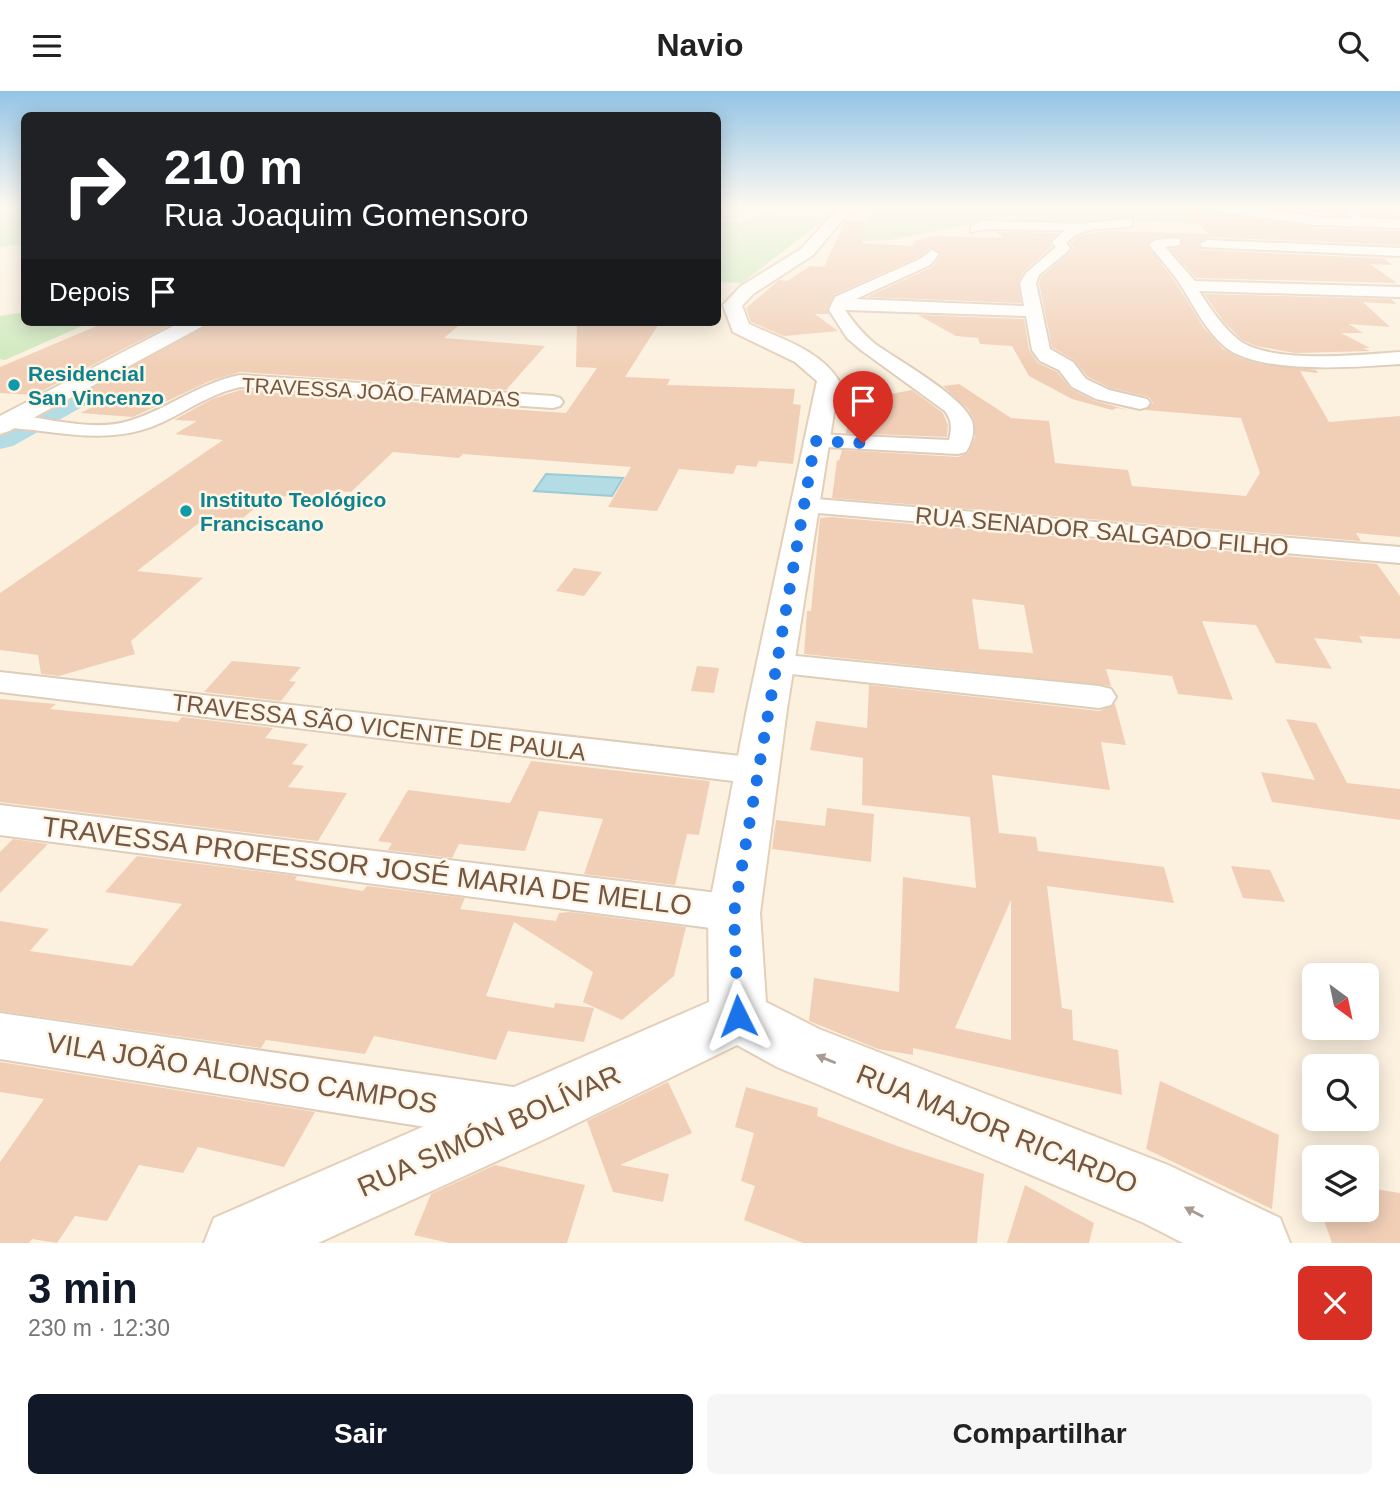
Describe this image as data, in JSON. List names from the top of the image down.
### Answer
{
  "streets": {
    "street": [
      "TRAVESSA JOÃO FAMADAS",
      "RUA SENADOR SALGADO FILHO",
      "TRAVESSA SÃO VICENTE DE PAULA",
      "TRAVESSA PROFESSOR JOSÉ MARIA DE MELLO",
      "VILA JOÃO ALONSO CAMPOS",
      "RUA MAJOR RICARDO",
      "RUA SIMÓN BOLÍVAR"
    ]
  },
  "crossings": [
    ["VILA JOÃO ALONSO CAMPOS", "RUA SIMÓN BOLÍVAR"],
    ["RUA MAJOR RICARDO", "RUA SIMÓN BOLÍVAR"]
  ],
  "one_way": ["RUA MAJOR RICARDO"],
  "places": ["Residencial San Vincenzo", "Instituto Teológico Franciscano"],
  "north": "bottom right",
  "page": {
    "header": "Navio",
    "turn": ["210 m", "Rua Joaquim Gomensoro"],
    "then": "Depois",
    "heading": ["3 min", "230 m · 12:30"],
    "buttons": ["Sair", "Compartilhar"]
  }
}
